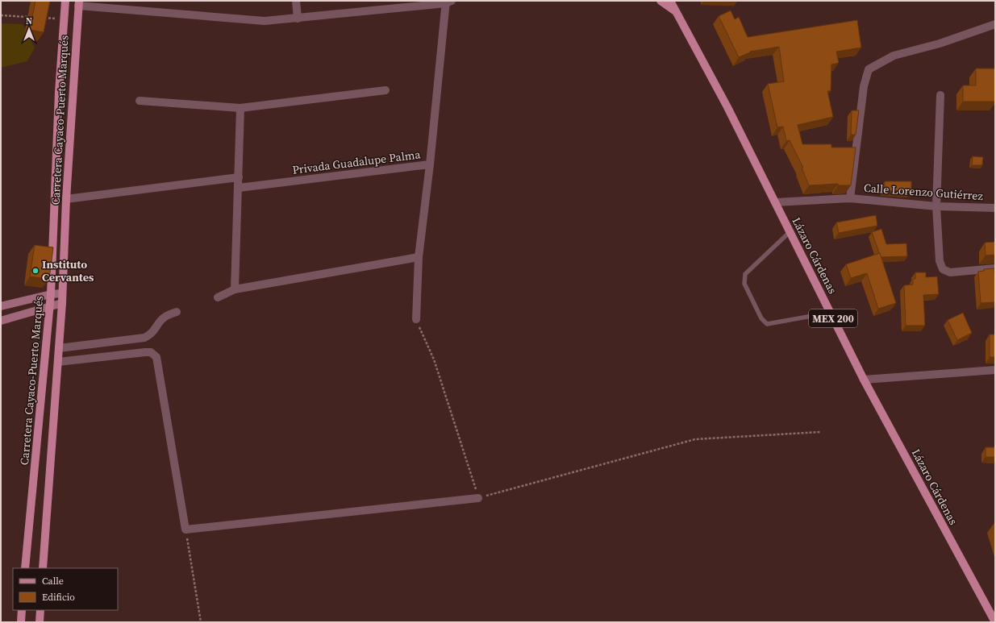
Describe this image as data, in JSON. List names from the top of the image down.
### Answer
{
  "streets": {
    "main road": ["Carretera Cayaco-Puerto Marqués", "Lázaro Cárdenas", "MEX 200"],
    "street": ["Privada Guadalupe Palma", "Calle Lorenzo Gutiérrez"]
  },
  "crossings": [
    ["Calle Lorenzo Gutiérrez", "Lázaro Cárdenas"],
    ["Lázaro Cárdenas", "MEX 200"]
  ],
  "places": ["Instituto Cervantes"],
  "legend": ["Calle", "Edificio"],
  "north": "top"
}
